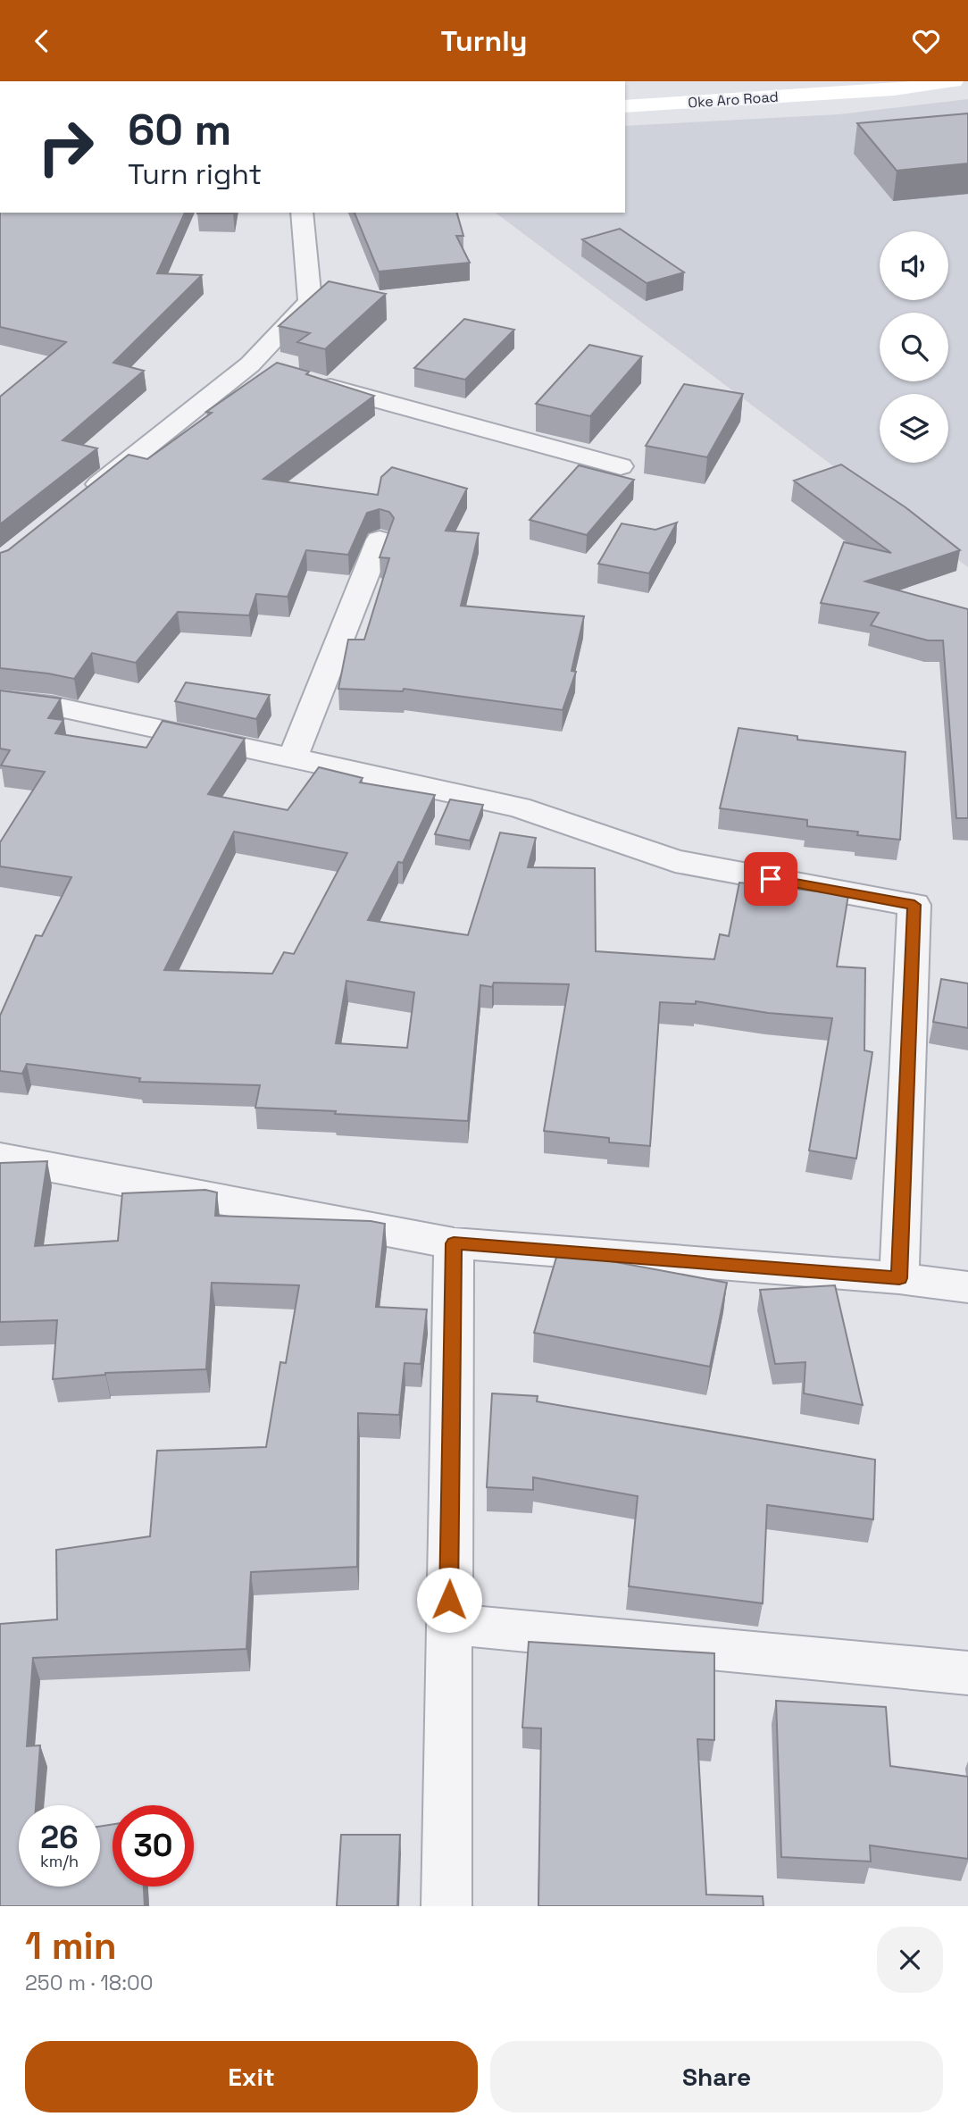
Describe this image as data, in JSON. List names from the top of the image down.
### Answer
{
  "streets": {
    "main road": ["Oke Aro Road"]
  },
  "page": {
    "header": "Turnly",
    "turn": ["60 m", "Turn right"],
    "speed": "26 km/h",
    "limit": "30",
    "heading": ["1 min", "250 m · 18:00"],
    "buttons": ["Exit", "Share"]
  }
}
